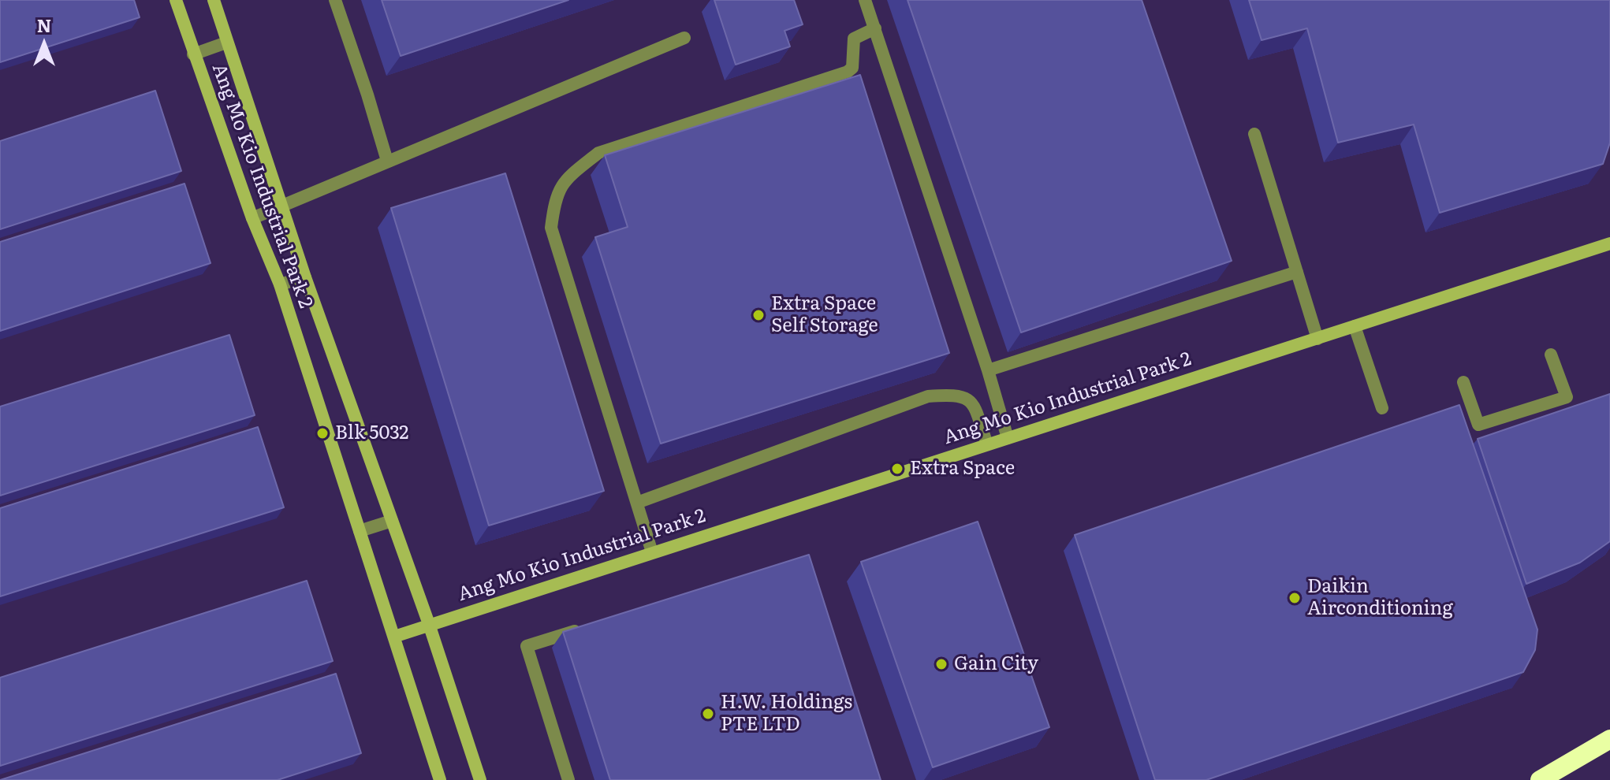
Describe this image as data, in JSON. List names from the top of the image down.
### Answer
{
  "streets": {
    "street": ["Ang Mo Kio Industrial Park 2"]
  },
  "places": [
    "Extra Space Self Storage",
    "Blk 5032",
    "Extra Space",
    "Daikin Airconditioning",
    "Gain City",
    "H.W. Holdings PTE LTD"
  ],
  "north": "top"
}
